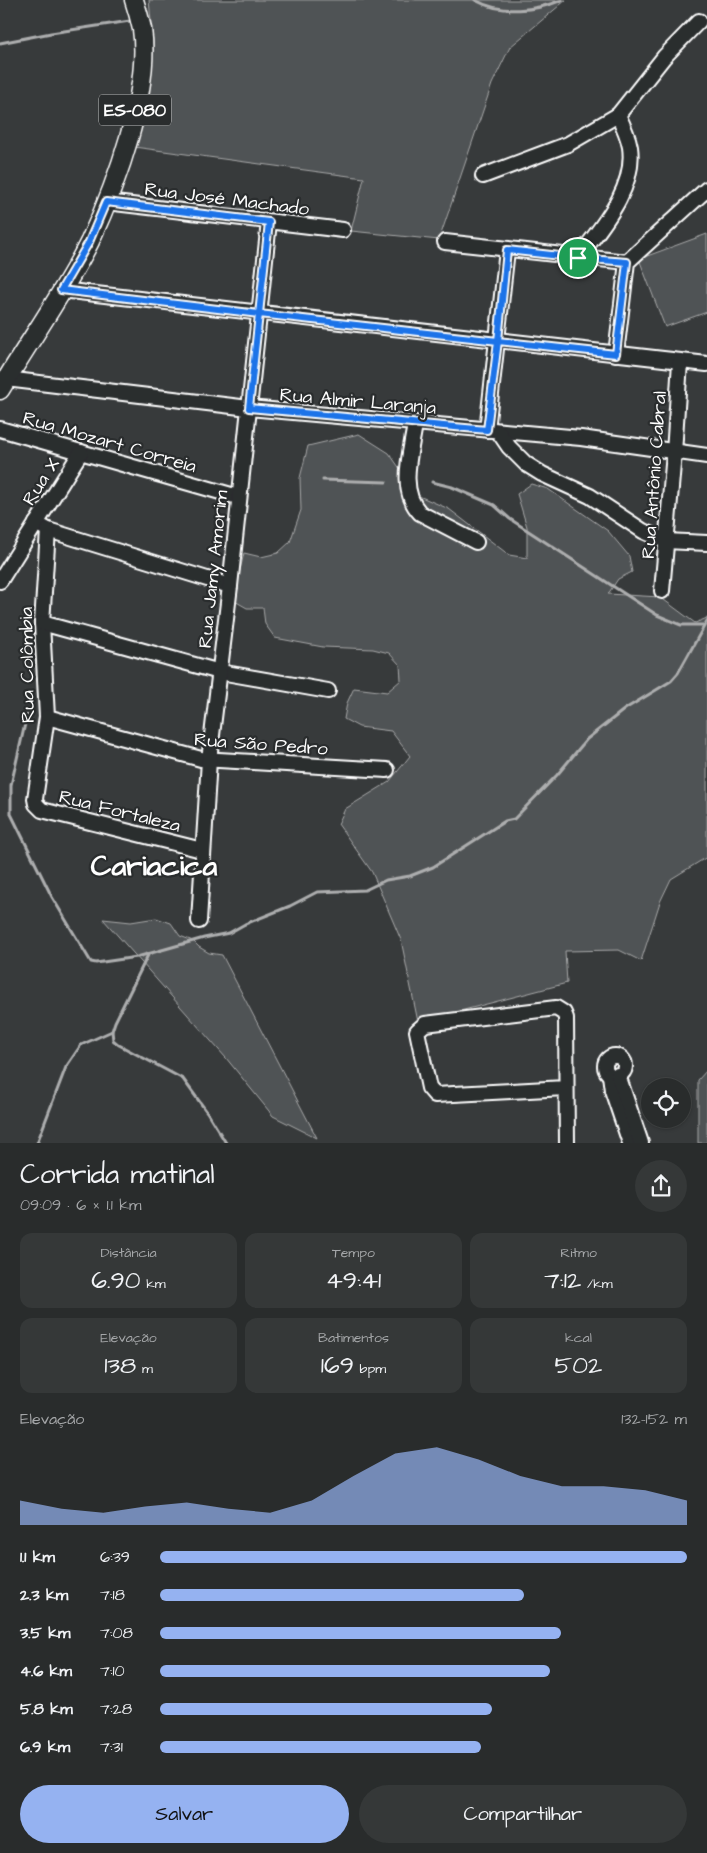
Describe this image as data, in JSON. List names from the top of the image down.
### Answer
{
  "streets": {
    "main road": ["ES-080"],
    "street": [
      "Rua José Machado",
      "Rua Almir Laranja",
      "Rua Mozart Correia",
      "Rua Antônio Cabral",
      "Rua X",
      "Rua Jamy Amorim",
      "Rua Colômbia",
      "Rua São Pedro",
      "Rua Fortaleza"
    ]
  },
  "crossings": [
    ["ES-080", "Rua José Machado"],
    ["ES-080", "Rua Almir Laranja"],
    ["Rua José Machado", "Rua Jamy Amorim"],
    ["Rua Almir Laranja", "Rua Antônio Cabral"],
    ["Rua Almir Laranja", "Rua Jamy Amorim"],
    ["Rua Mozart Correia", "Rua X"],
    ["Rua Mozart Correia", "Rua Jamy Amorim"],
    ["Rua Jamy Amorim", "Rua São Pedro"],
    ["Rua Jamy Amorim", "Rua Fortaleza"],
    ["Rua Colômbia", "Rua São Pedro"],
    ["Rua Colômbia", "Rua Fortaleza"]
  ],
  "districts": ["Cariacica"],
  "page": {
    "heading": ["Corrida matinal", "09:09 · 6 × 1.1 km"],
    "stats": [
      ["Distância", "6.90 km"],
      ["Tempo", "49:41"],
      ["Ritmo", "7:12 /km"],
      ["Elevação", "138 m"],
      ["Batimentos", "169 bpm"],
      ["kcal", "502"]
    ],
    "chart": ["Elevação", "132–152 m"],
    "list": [
      {
        "name": "1.1 km",
        "note": "6:39"
      },
      {
        "name": "2.3 km",
        "note": "7:18"
      },
      {
        "name": "3.5 km",
        "note": "7:08"
      },
      {
        "name": "4.6 km",
        "note": "7:10"
      },
      {
        "name": "5.8 km",
        "note": "7:28"
      },
      {
        "name": "6.9 km",
        "note": "7:31"
      }
    ],
    "buttons": ["Salvar", "Compartilhar"]
  }
}
